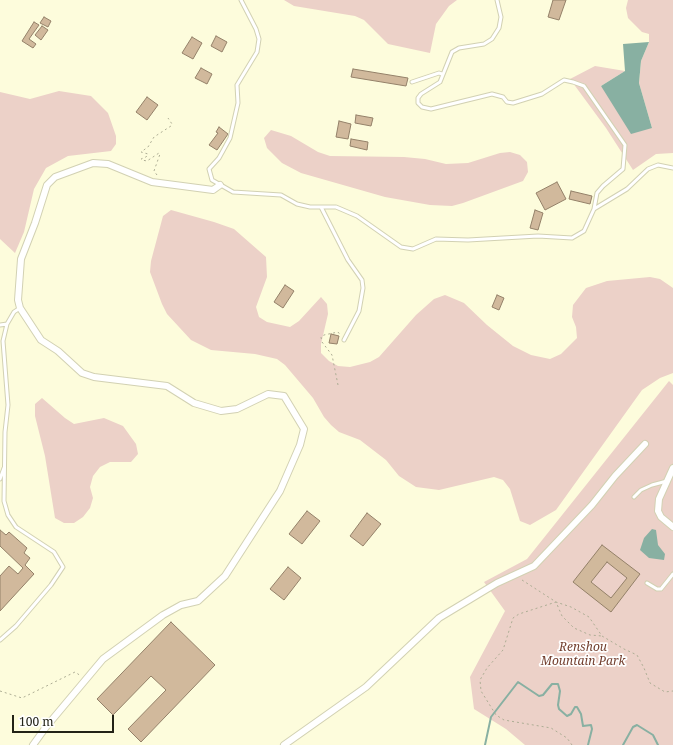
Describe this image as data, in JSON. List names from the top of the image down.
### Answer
{
  "parks": ["Renshou Mountain Park"],
  "scale_bar": "100 m"
}
